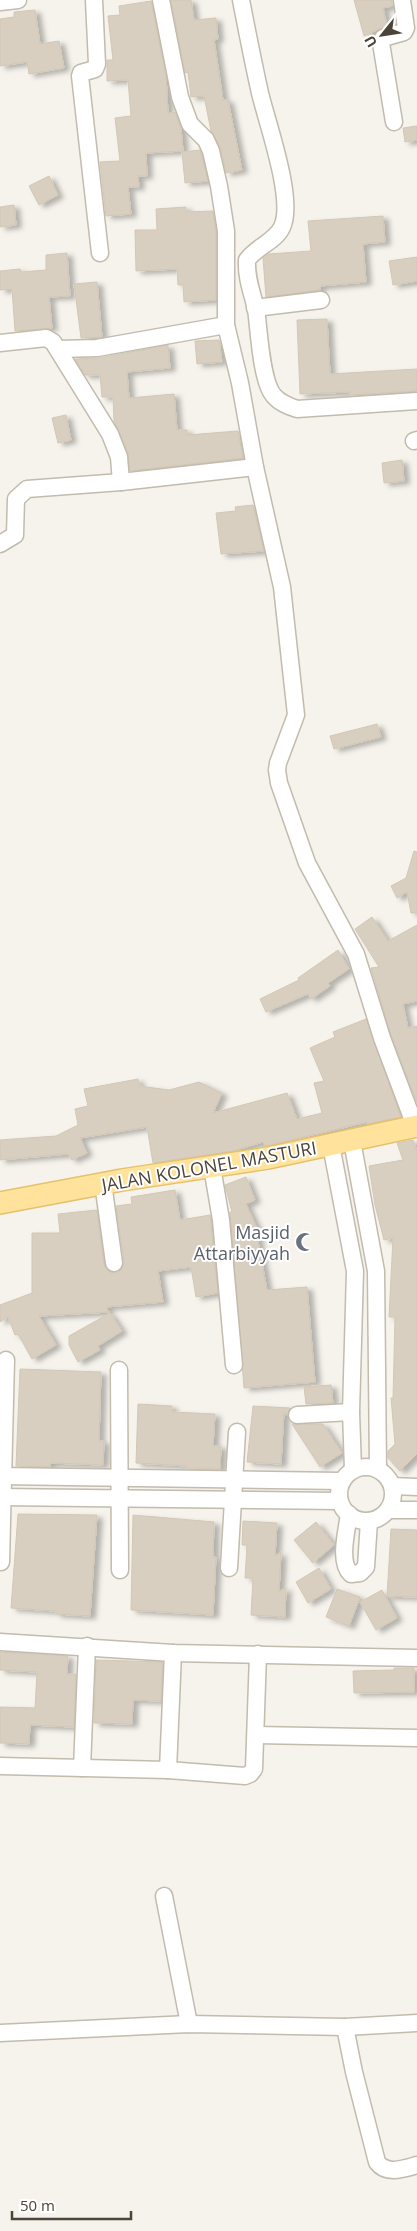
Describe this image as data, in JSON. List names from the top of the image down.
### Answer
{
  "streets": {
    "main road": ["JALAN KOLONEL MASTURI"]
  },
  "places": {
    "mosque": ["Masjid Attarbiyyah"]
  },
  "scale_bar": "50 m",
  "north": "bottom left"
}
